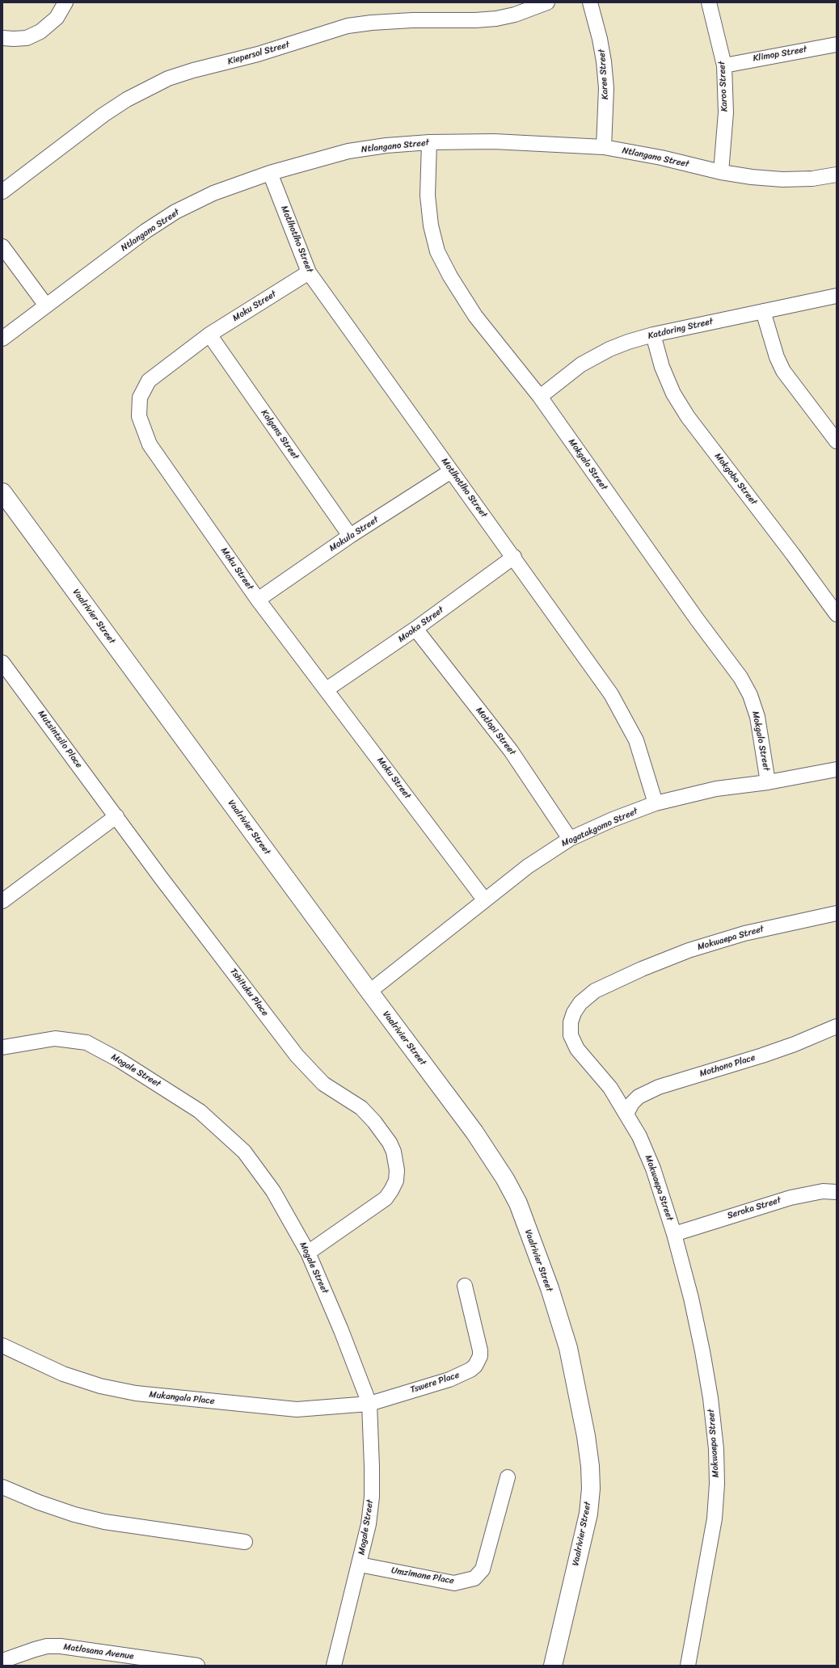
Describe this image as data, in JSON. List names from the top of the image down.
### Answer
{
  "streets": {
    "street": [
      "Kiepersol Street",
      "Klimop Street",
      "Karee Street",
      "Karoo Street",
      "Ntlangano Street",
      "Motlhotlho Street",
      "Moku Street",
      "Katdoring Street",
      "Kolgans Street",
      "Mokgalo Street",
      "Mokgoba Street",
      "Mokula Street",
      "Vaalrivier Street",
      "Mooka Street",
      "Motlopi Street",
      "Mutsintsilo Place",
      "Mogatakgomo Street",
      "Mokwaepa Street",
      "Tshituku Place",
      "Mothono Place",
      "Mogale Street",
      "Seroka Street",
      "Tswere Place",
      "Mukangala Place",
      "Umzimane Place",
      "Matlosana Avenue"
    ]
  },
  "crossings": [
    ["Klimop Street", "Karoo Street"],
    ["Karee Street", "Ntlangano Street"],
    ["Karoo Street", "Ntlangano Street"],
    ["Ntlangano Street", "Motlhotlho Street"],
    ["Ntlangano Street", "Mokgalo Street"],
    ["Motlhotlho Street", "Moku Street"],
    ["Motlhotlho Street", "Mokula Street"],
    ["Motlhotlho Street", "Mooka Street"],
    ["Motlhotlho Street", "Mogatakgomo Street"],
    ["Moku Street", "Kolgans Street"],
    ["Moku Street", "Mokula Street"],
    ["Moku Street", "Mooka Street"],
    ["Moku Street", "Mogatakgomo Street"],
    ["Katdoring Street", "Mokgalo Street"],
    ["Katdoring Street", "Mokgoba Street"],
    ["Kolgans Street", "Mokula Street"],
    ["Mokgalo Street", "Mogatakgomo Street"],
    ["Vaalrivier Street", "Mogatakgomo Street"],
    ["Mooka Street", "Motlopi Street"],
    ["Motlopi Street", "Mogatakgomo Street"],
    ["Mutsintsilo Place", "Tshituku Place"],
    ["Mokwaepa Street", "Mothono Place"],
    ["Mokwaepa Street", "Seroka Street"],
    ["Tshituku Place", "Mogale Street"],
    ["Mogale Street", "Tswere Place"],
    ["Mogale Street", "Mukangala Place"],
    ["Mogale Street", "Umzimane Place"],
    ["Tswere Place", "Mukangala Place"]
  ]
}
